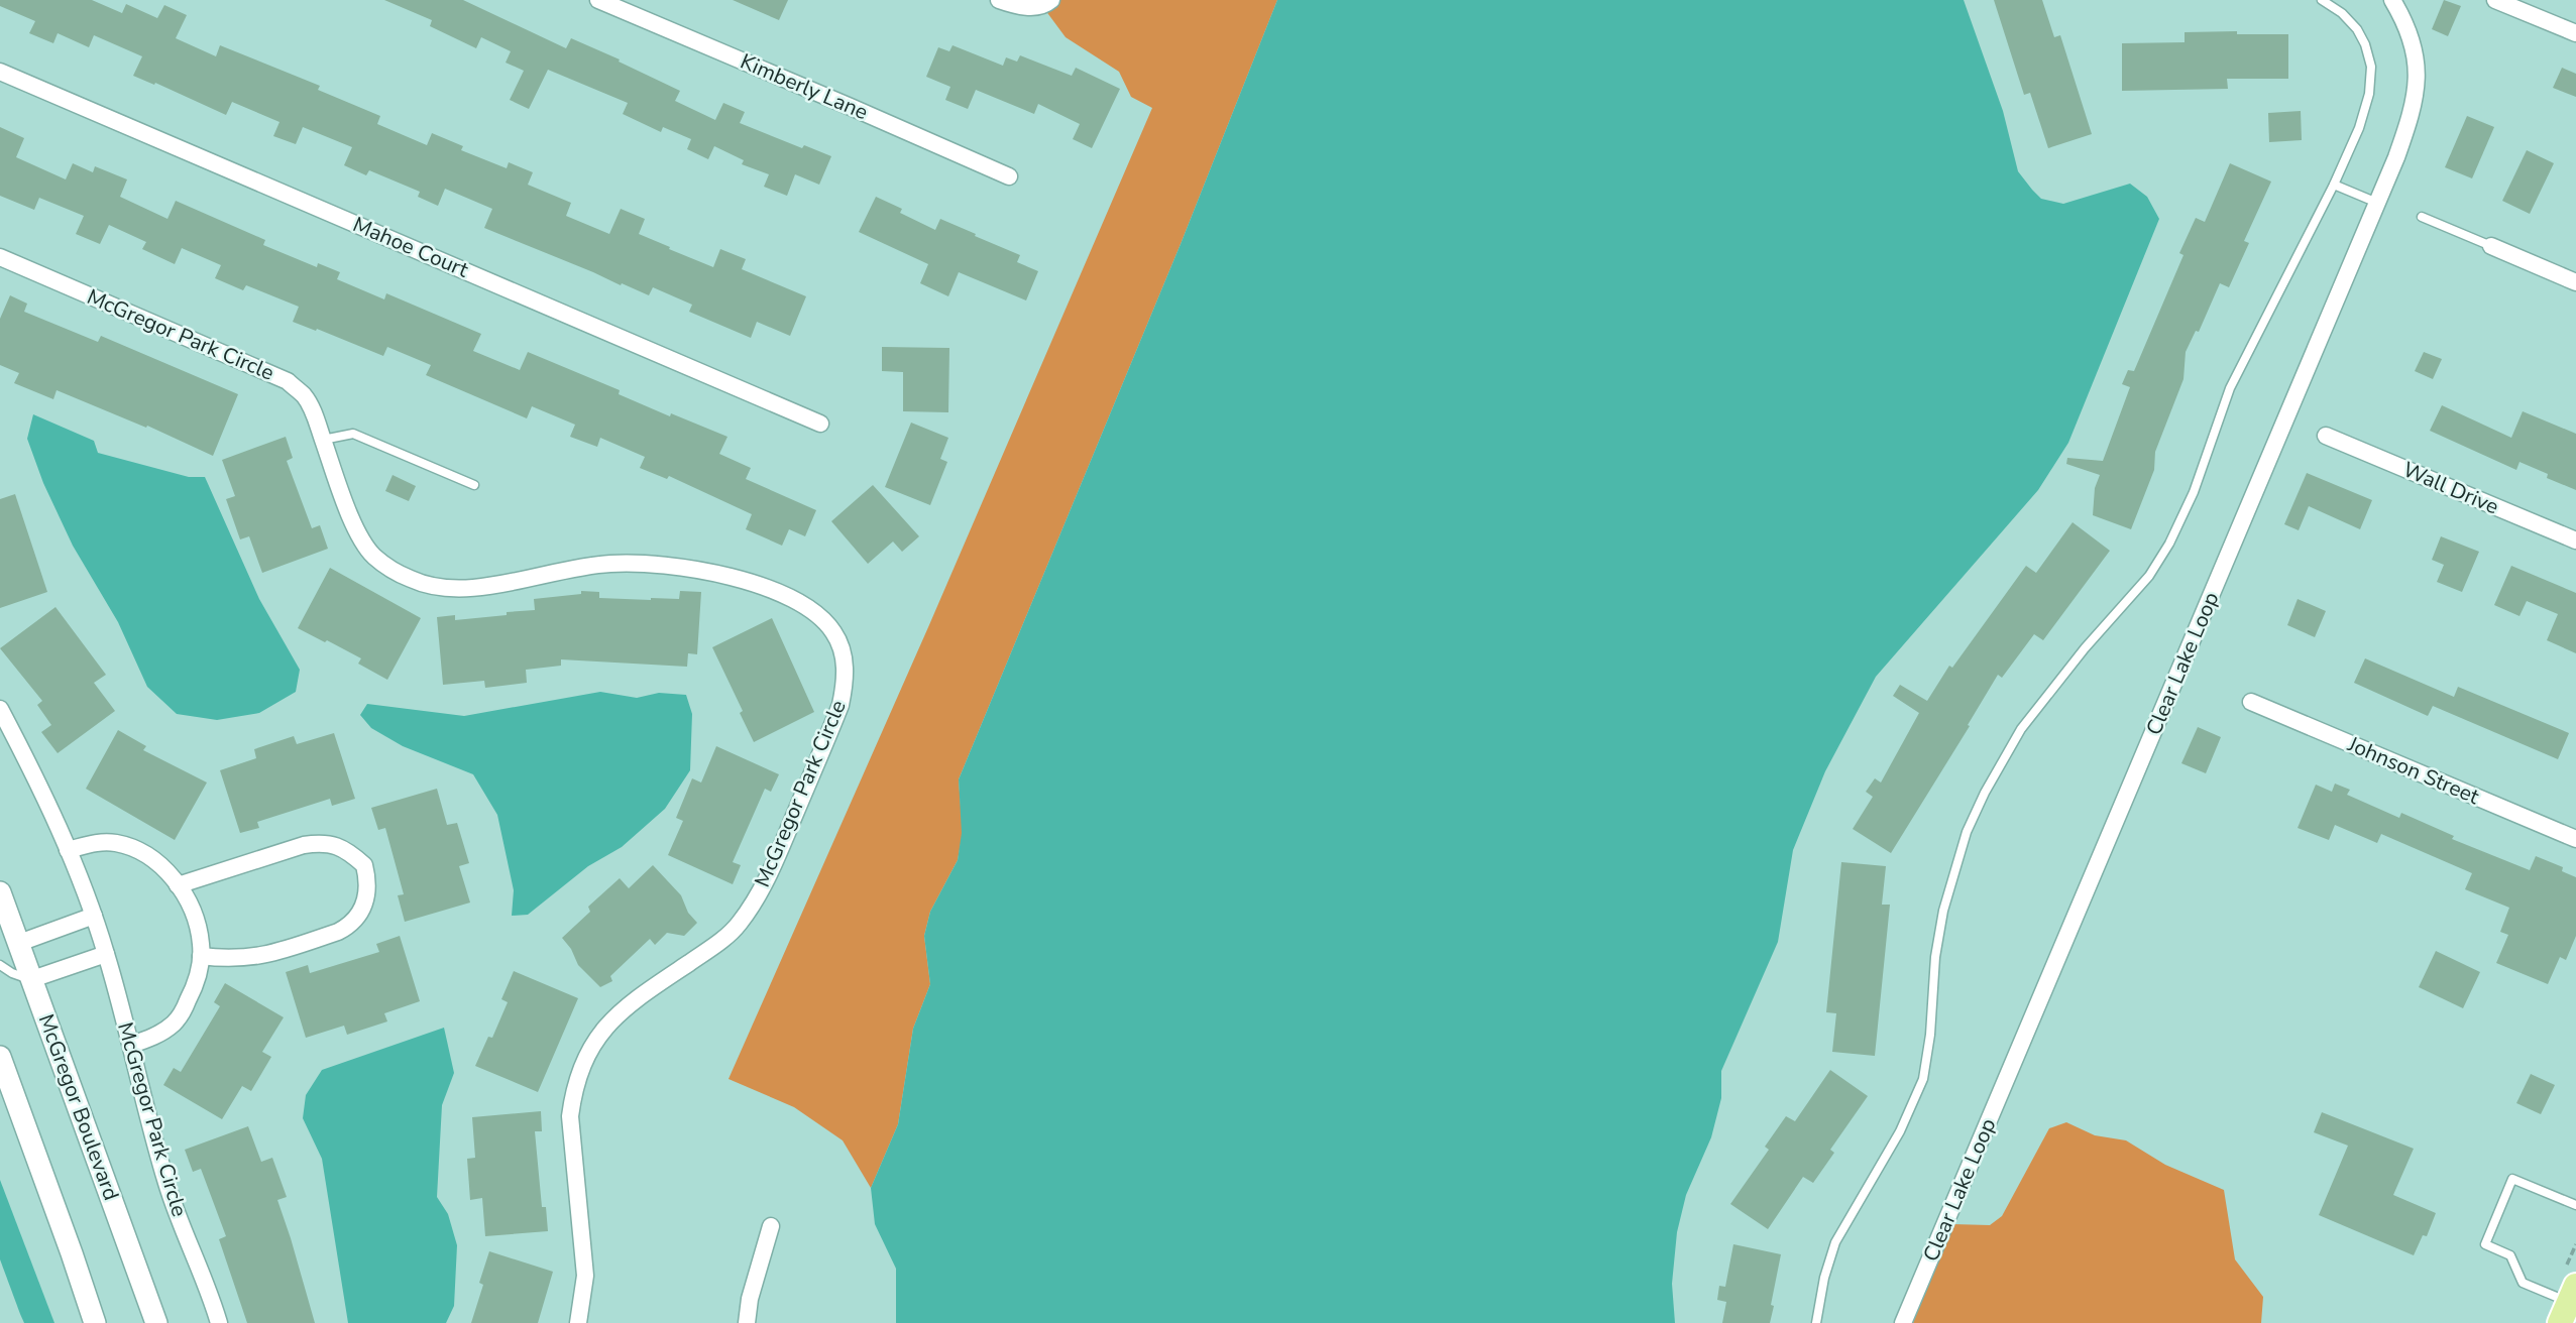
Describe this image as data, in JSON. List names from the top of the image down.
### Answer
{
  "streets": {
    "main road": ["McGregor Boulevard"],
    "street": [
      "Kimberly Lane",
      "Mahoe Court",
      "McGregor Park Circle",
      "Wall Drive",
      "Clear Lake Loop",
      "Johnson Street"
    ]
  }
}
